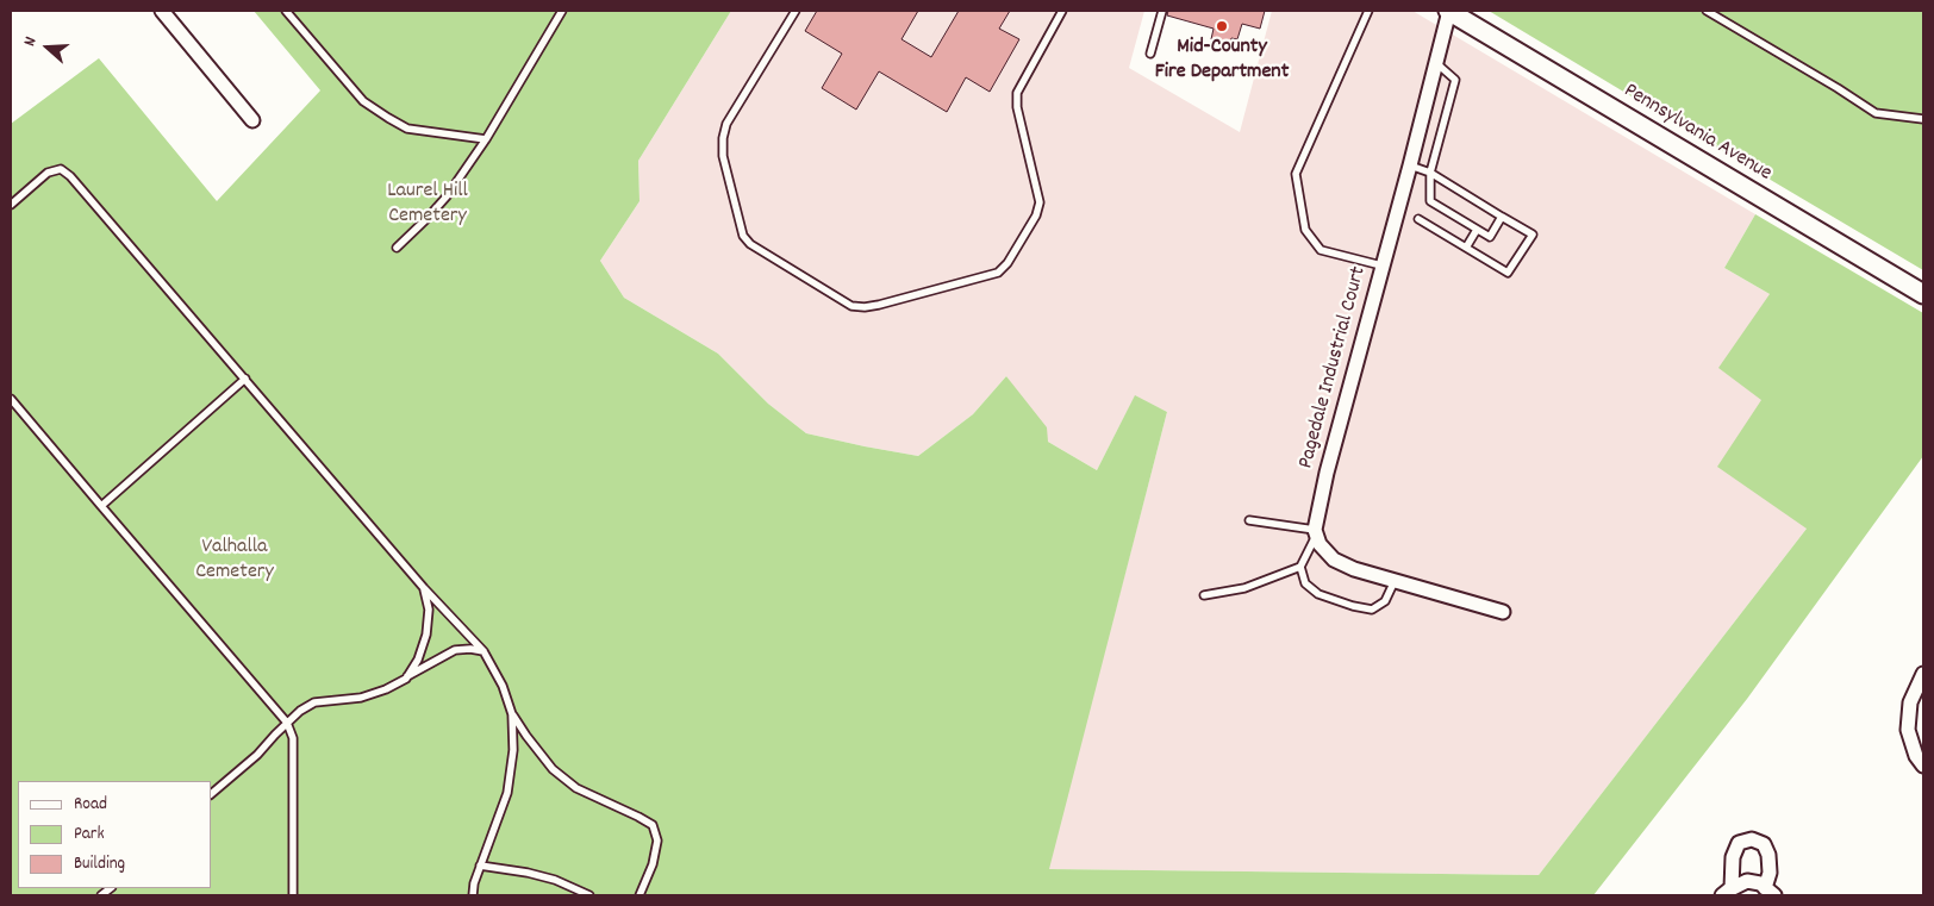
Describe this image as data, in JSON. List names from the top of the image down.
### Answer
{
  "streets": {
    "street": ["Pennsylvania Avenue", "Pagedale Industrial Court"]
  },
  "crossings": [
    ["Pennsylvania Avenue", "Pagedale Industrial Court"]
  ],
  "parks": ["Laurel Hill Cemetery", "Valhalla Cemetery"],
  "places": ["Mid-County Fire Department"],
  "legend": ["Road", "Park", "Building"],
  "north": "left"
}
